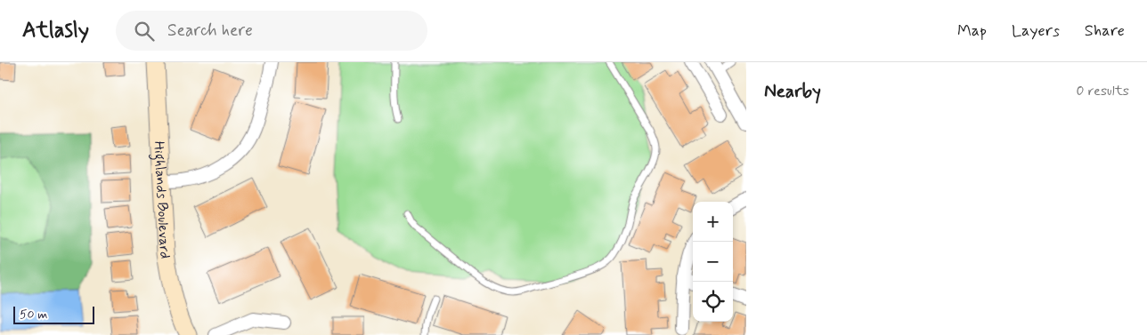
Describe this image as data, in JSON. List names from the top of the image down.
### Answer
{
  "streets": {
    "street": ["Highlands Boulevard"]
  },
  "scale_bar": "50 m",
  "page": {
    "header": "Atlasly",
    "search": "Search here",
    "nav": ["Map", "Layers", "Share"],
    "heading": ["Nearby", "0 results"],
    "map_buttons": ["+", "−"],
    "scale": "50 m"
  }
}
